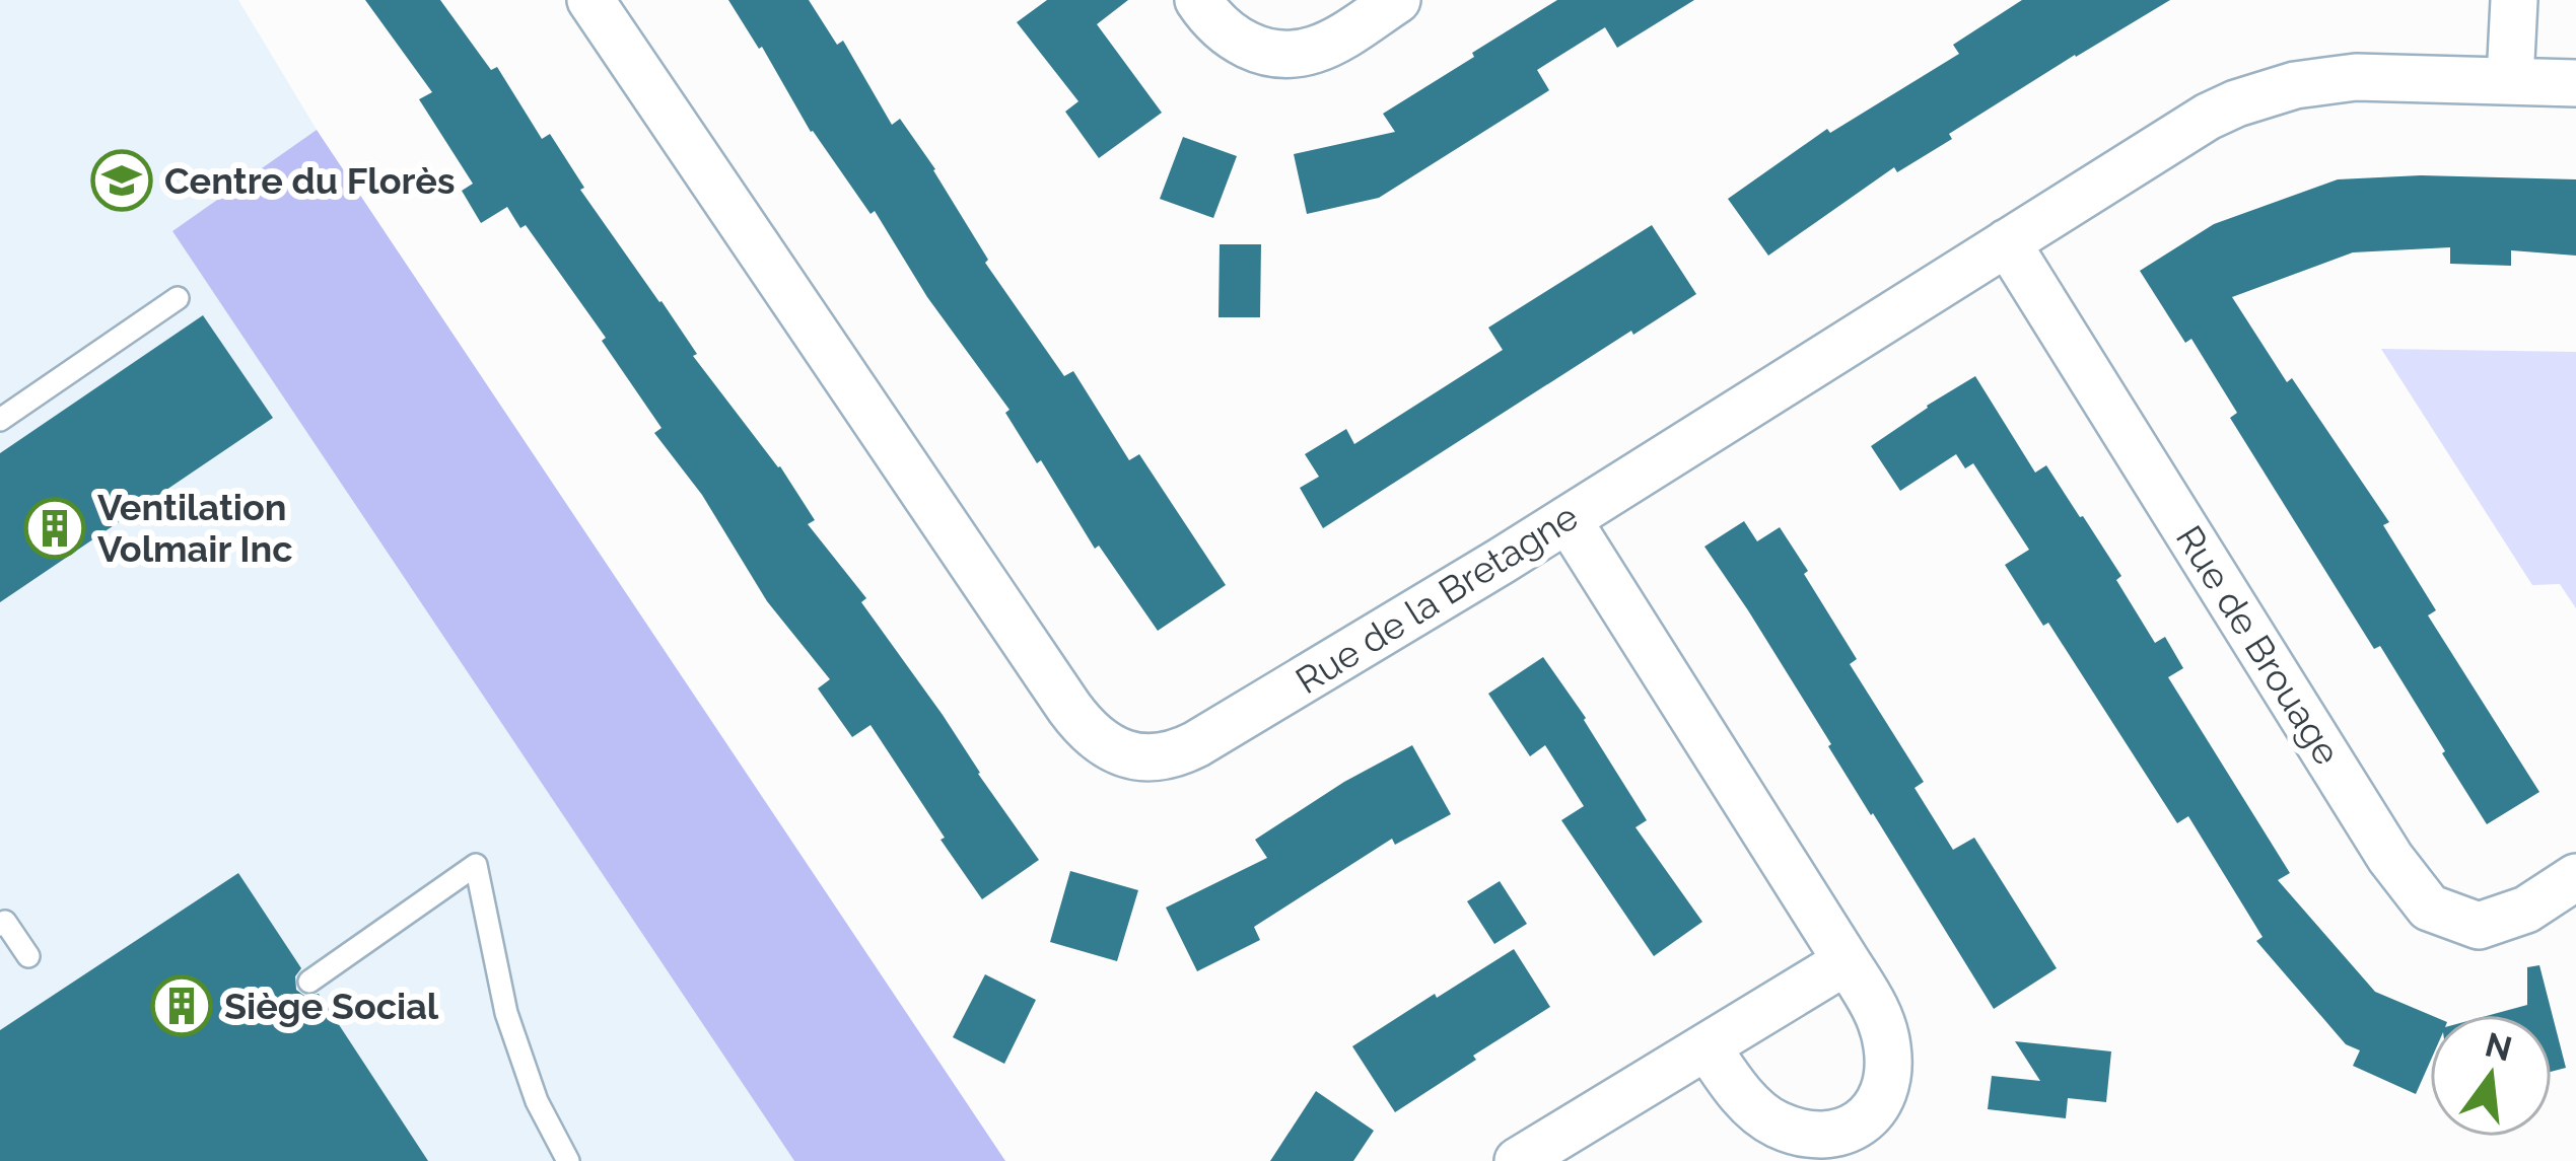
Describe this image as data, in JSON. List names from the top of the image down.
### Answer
{
  "streets": {
    "street": ["Rue de la Bretagne", "Rue de Brouage"]
  },
  "crossings": [
    ["Rue de la Bretagne", "Rue de Brouage"]
  ],
  "places": {
    "school or university": ["Centre du Florès"],
    "building": ["Ventilation Volmair Inc", "Siège Social"]
  },
  "north": "top"
}
